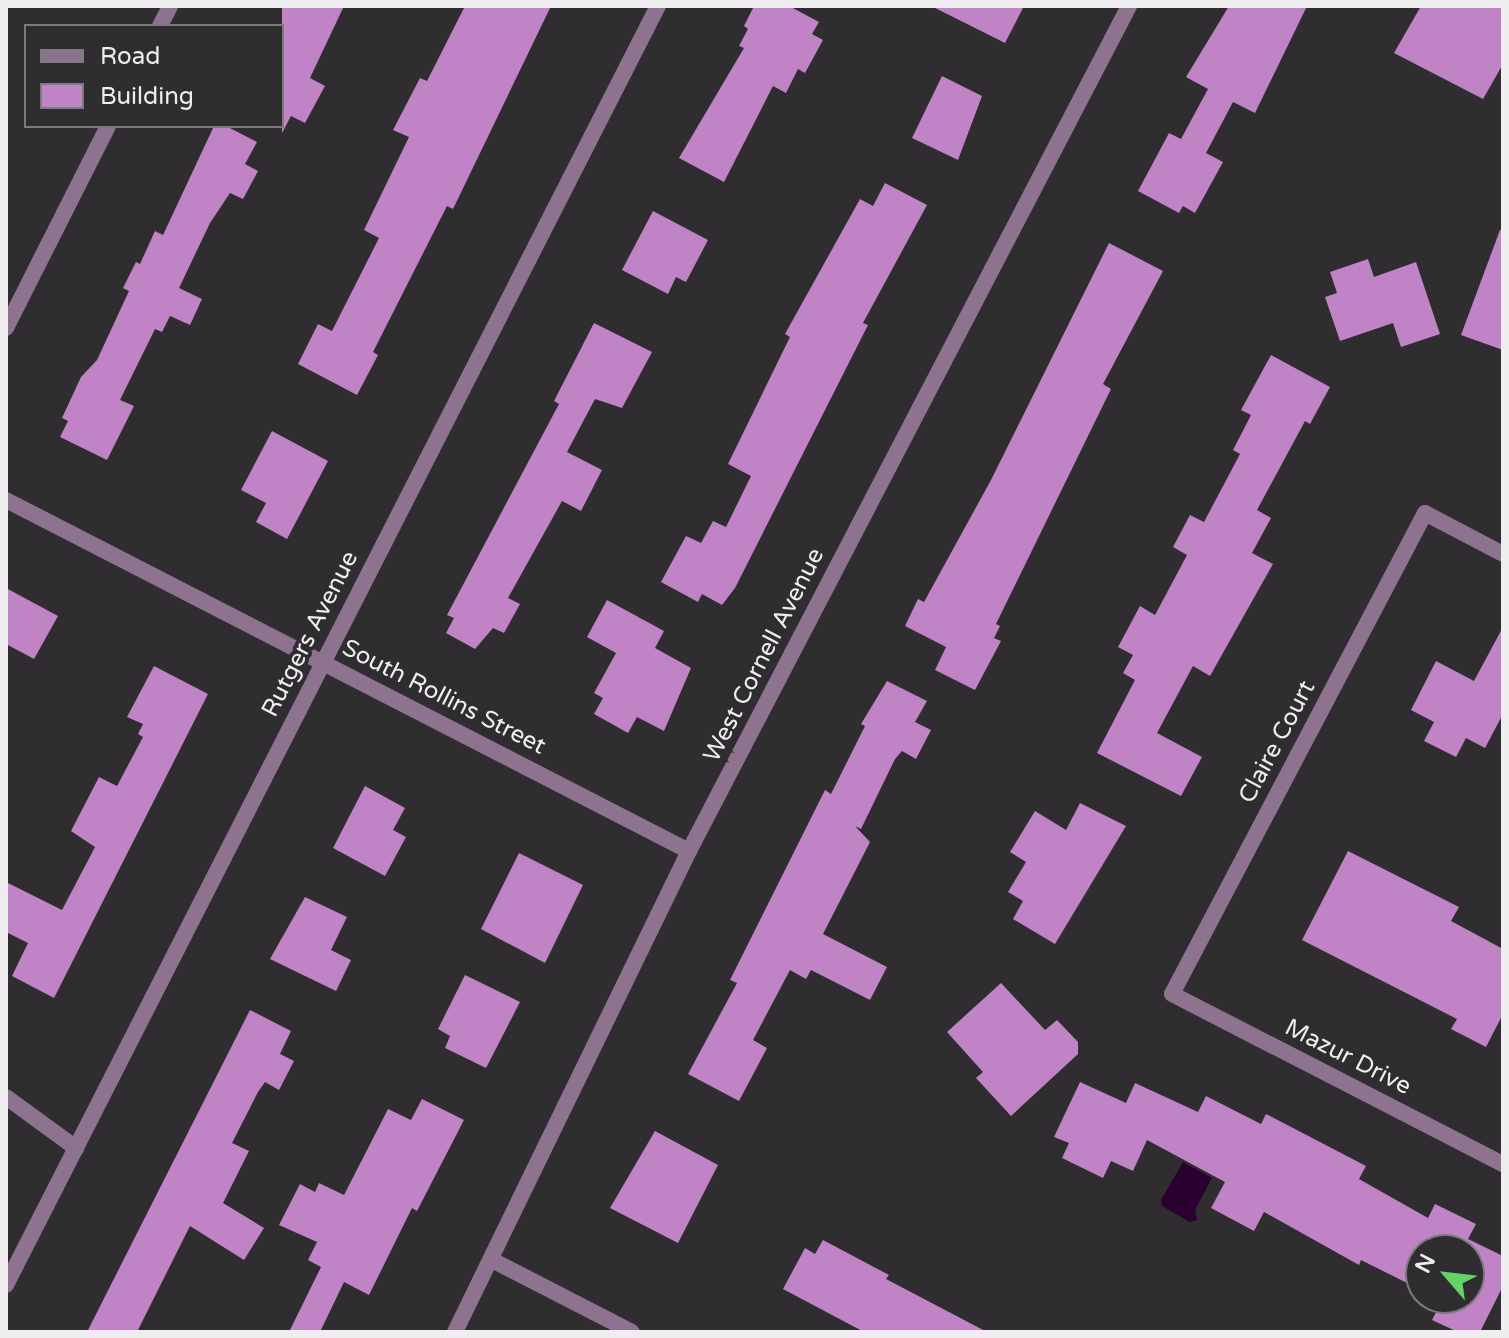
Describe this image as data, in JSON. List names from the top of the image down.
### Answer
{
  "streets": {
    "street": [
      "Rutgers Avenue",
      "West Cornell Avenue",
      "South Rollins Street",
      "Claire Court",
      "Mazur Drive"
    ]
  },
  "crossings": [
    ["Rutgers Avenue", "South Rollins Street"],
    ["West Cornell Avenue", "South Rollins Street"],
    ["Claire Court", "Mazur Drive"]
  ],
  "legend": ["Road", "Building"],
  "north": "top left"
}
